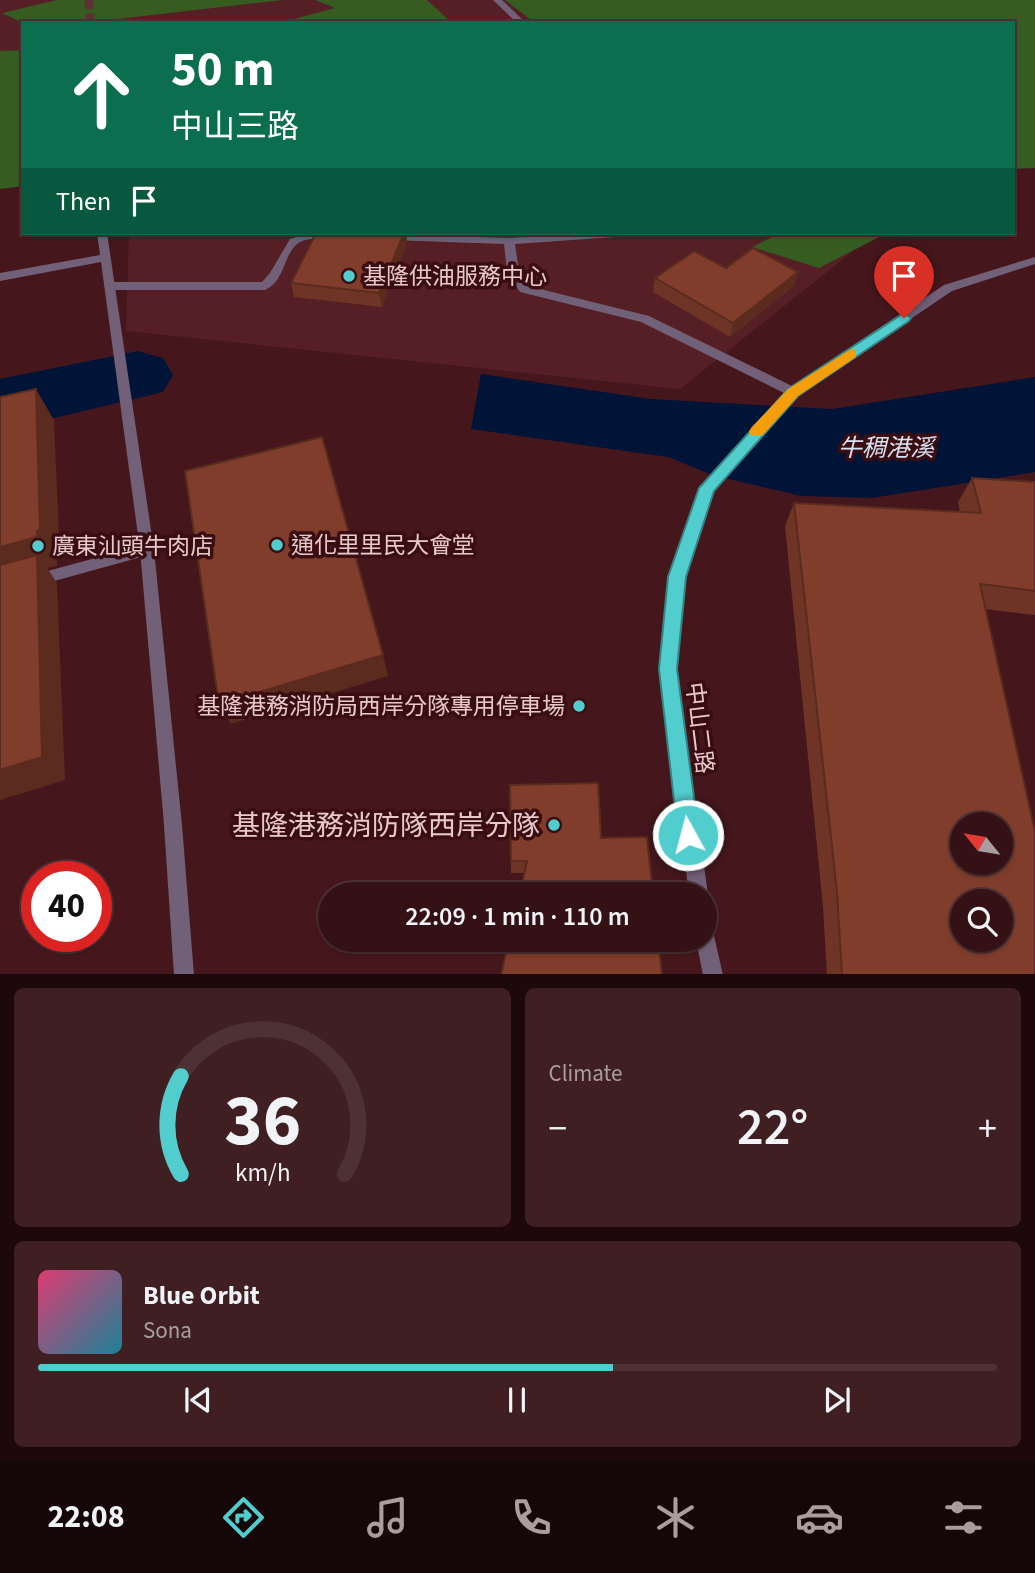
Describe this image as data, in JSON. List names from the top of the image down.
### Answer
{
  "streets": {
    "street": ["中山二路"]
  },
  "water": ["牛稠港溪"],
  "places": [
    "基隆供油服務中心",
    "通化里里民大會堂",
    "廣東汕頭牛肉店",
    "基隆港務消防局西岸分隊專用停車場",
    "基隆港務消防隊西岸分隊"
  ],
  "north": "top left",
  "page": {
    "turn": ["50 m", "中山三路"],
    "then": "Then",
    "limit": "40",
    "trip": "22:09 · 1 min · 110 m",
    "tile": "Climate",
    "heat": ["−", "22°", "+"],
    "song": ["Blue Orbit", "Sona"],
    "tabs": "22:08",
    "gauge": ["36", "km/h"]
  }
}
